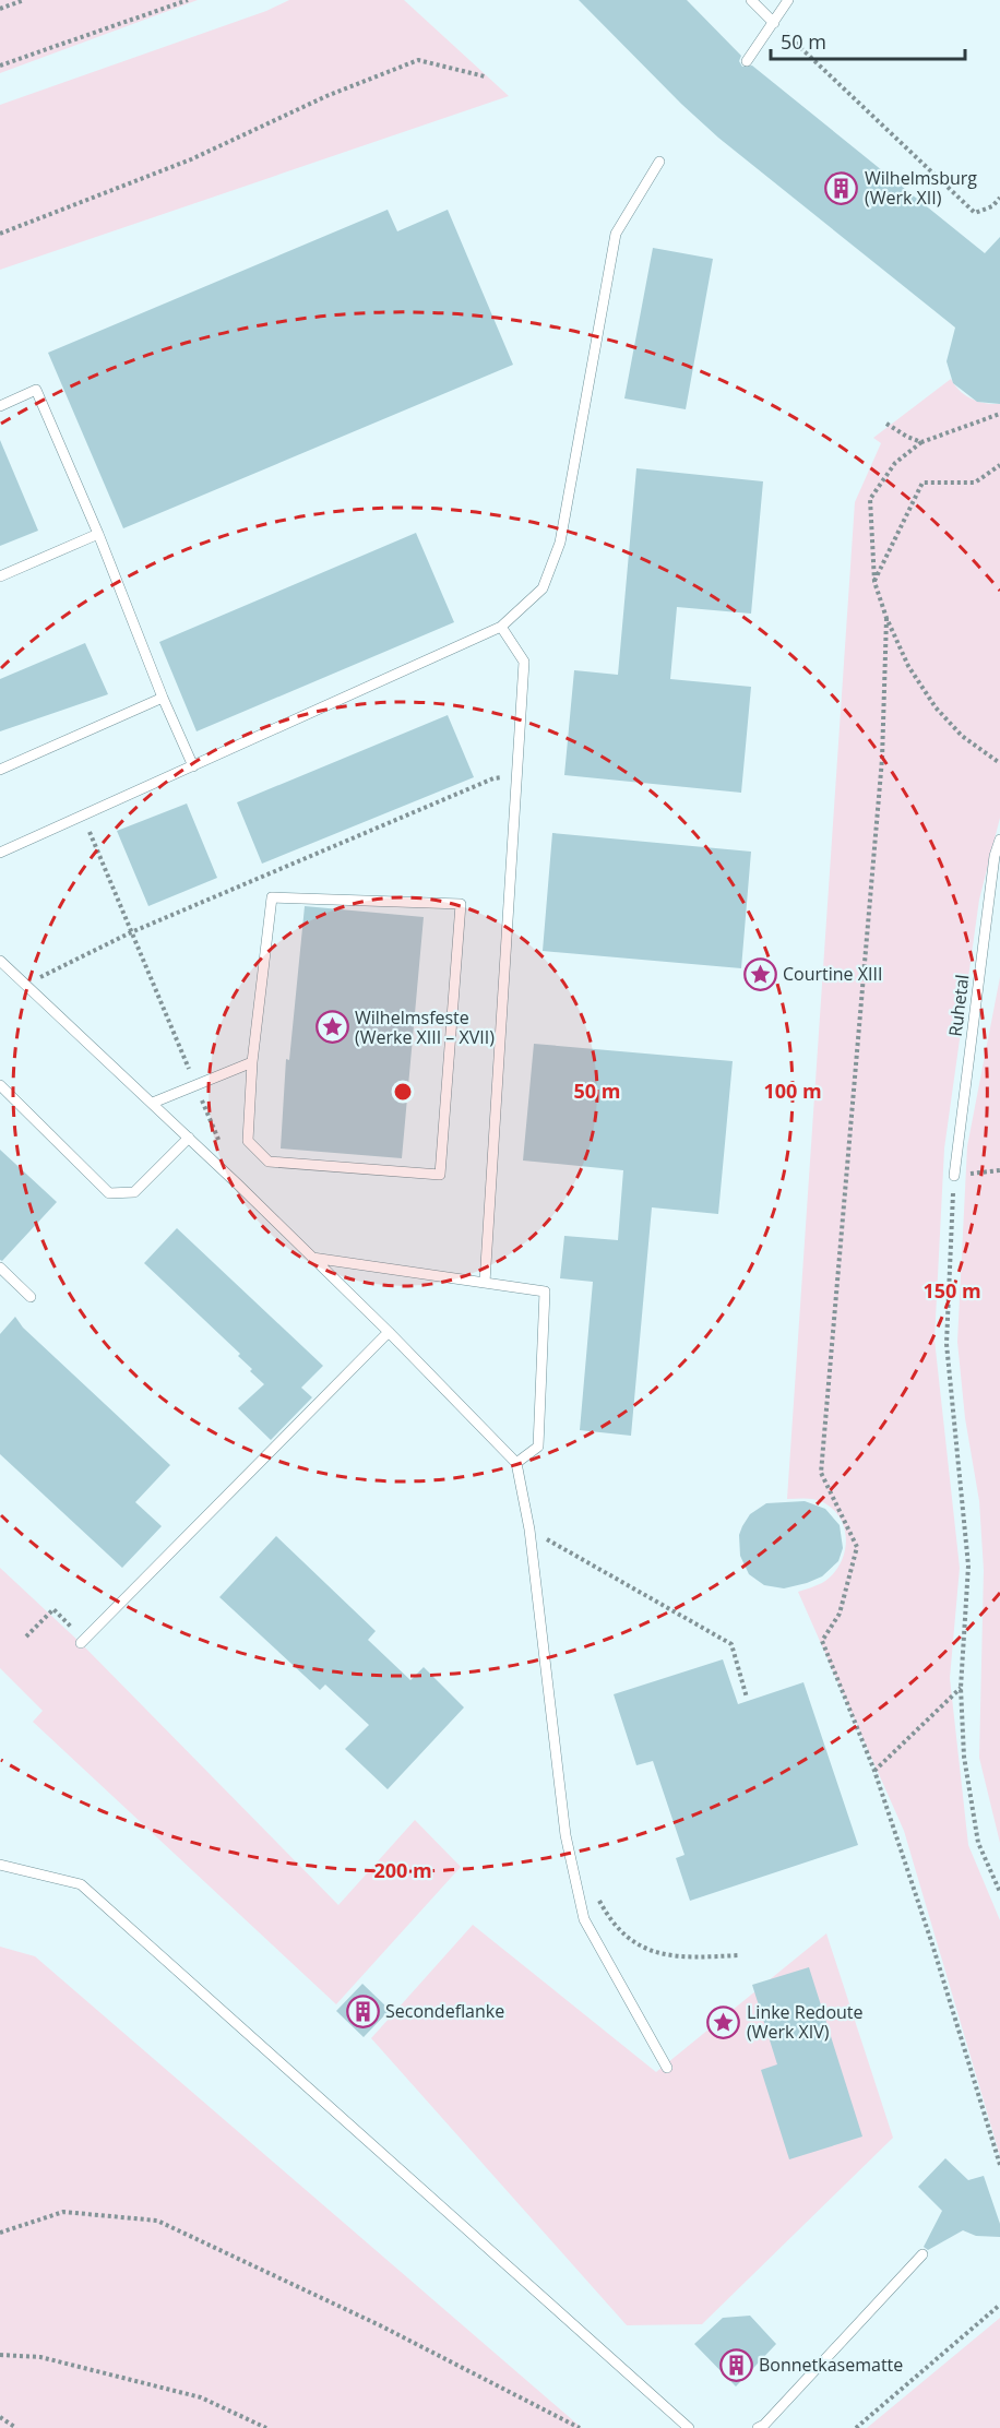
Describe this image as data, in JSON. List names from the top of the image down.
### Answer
{
  "streets": {
    "lane": ["Ruhetal"]
  },
  "places": {
    "building": ["Wilhelmsburg (Werk XII)", "Secondeflanke", "Bonnetkasematte"],
    "place": ["Courtine XIII", "Wilhelmsfeste (Werke XIII – XVII)", "Linke Redoute (Werk XIV)"]
  },
  "scale_bar": "50 m",
  "rings": [
    "50 m",
    "100 m",
    "150 m",
    "200 m"
  ]
}
